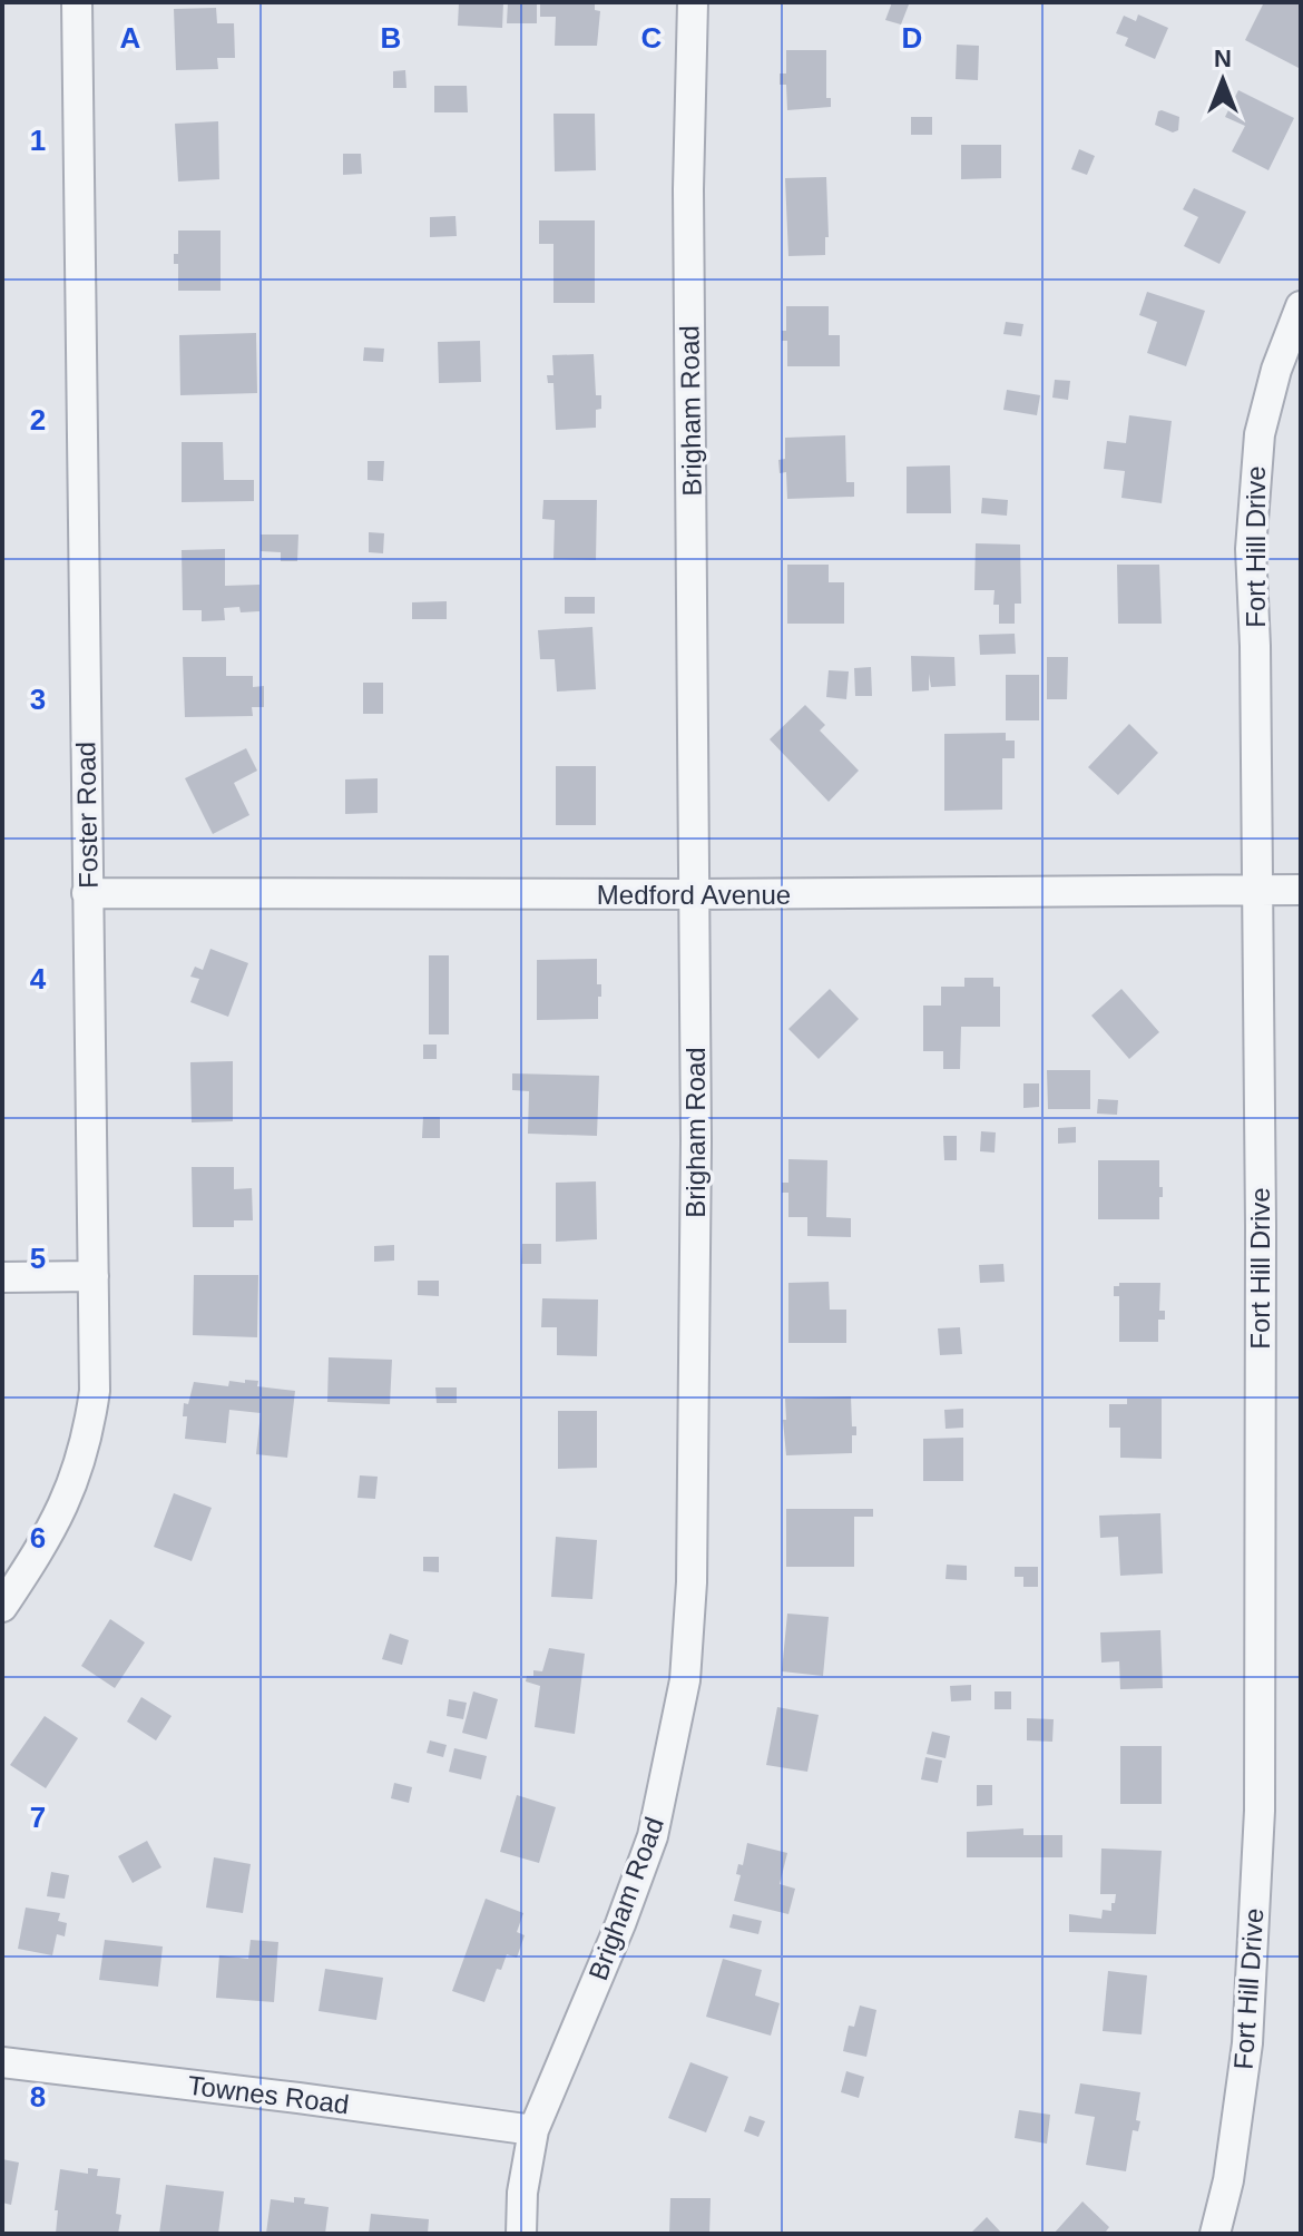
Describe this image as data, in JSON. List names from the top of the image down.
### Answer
{
  "streets": {
    "street": [
      "Brigham Road",
      "Fort Hill Drive",
      "Foster Road",
      "Medford Avenue",
      "Townes Road"
    ]
  },
  "crossings": [
    ["Brigham Road", "Medford Avenue"],
    ["Brigham Road", "Townes Road"],
    ["Fort Hill Drive", "Medford Avenue"],
    ["Foster Road", "Medford Avenue"]
  ],
  "north": "top",
  "grid": {
    "columns": [
      "A",
      "B",
      "C",
      "D"
    ],
    "rows": [
      "1",
      "2",
      "3",
      "4",
      "5",
      "6",
      "7",
      "8"
    ]
  }
}
